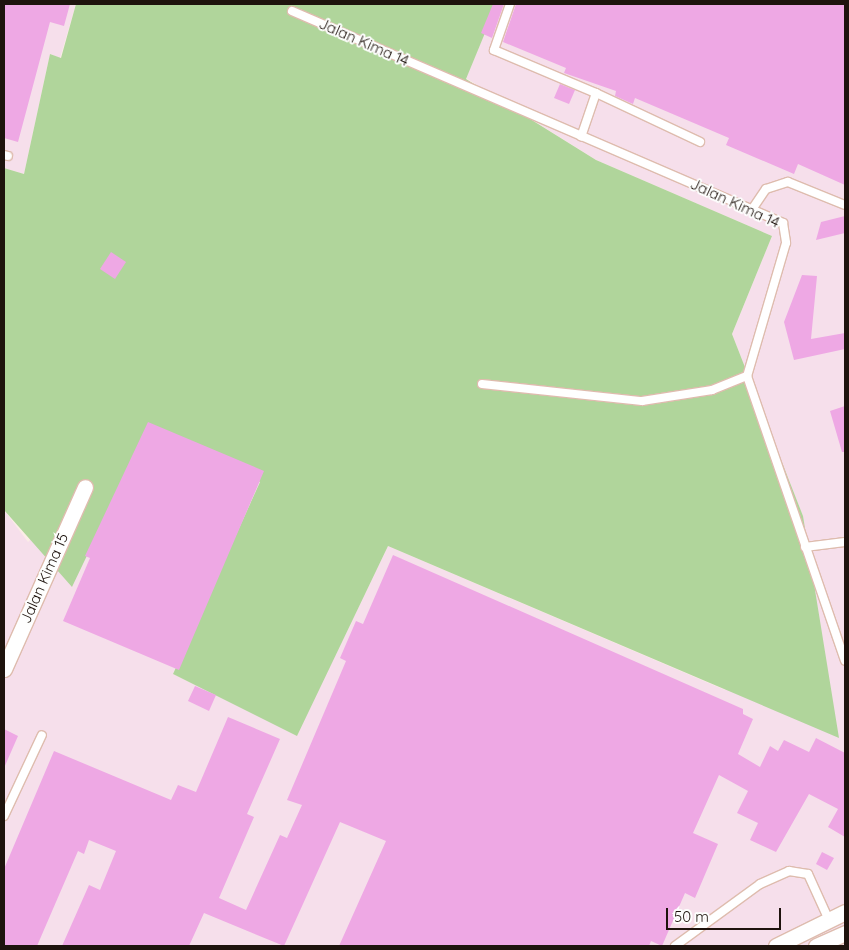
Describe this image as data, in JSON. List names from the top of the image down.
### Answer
{
  "streets": {
    "street": ["Jalan Kima 15"],
    "lane": ["Jalan Kima 14"]
  },
  "scale_bar": "50 m"
}
